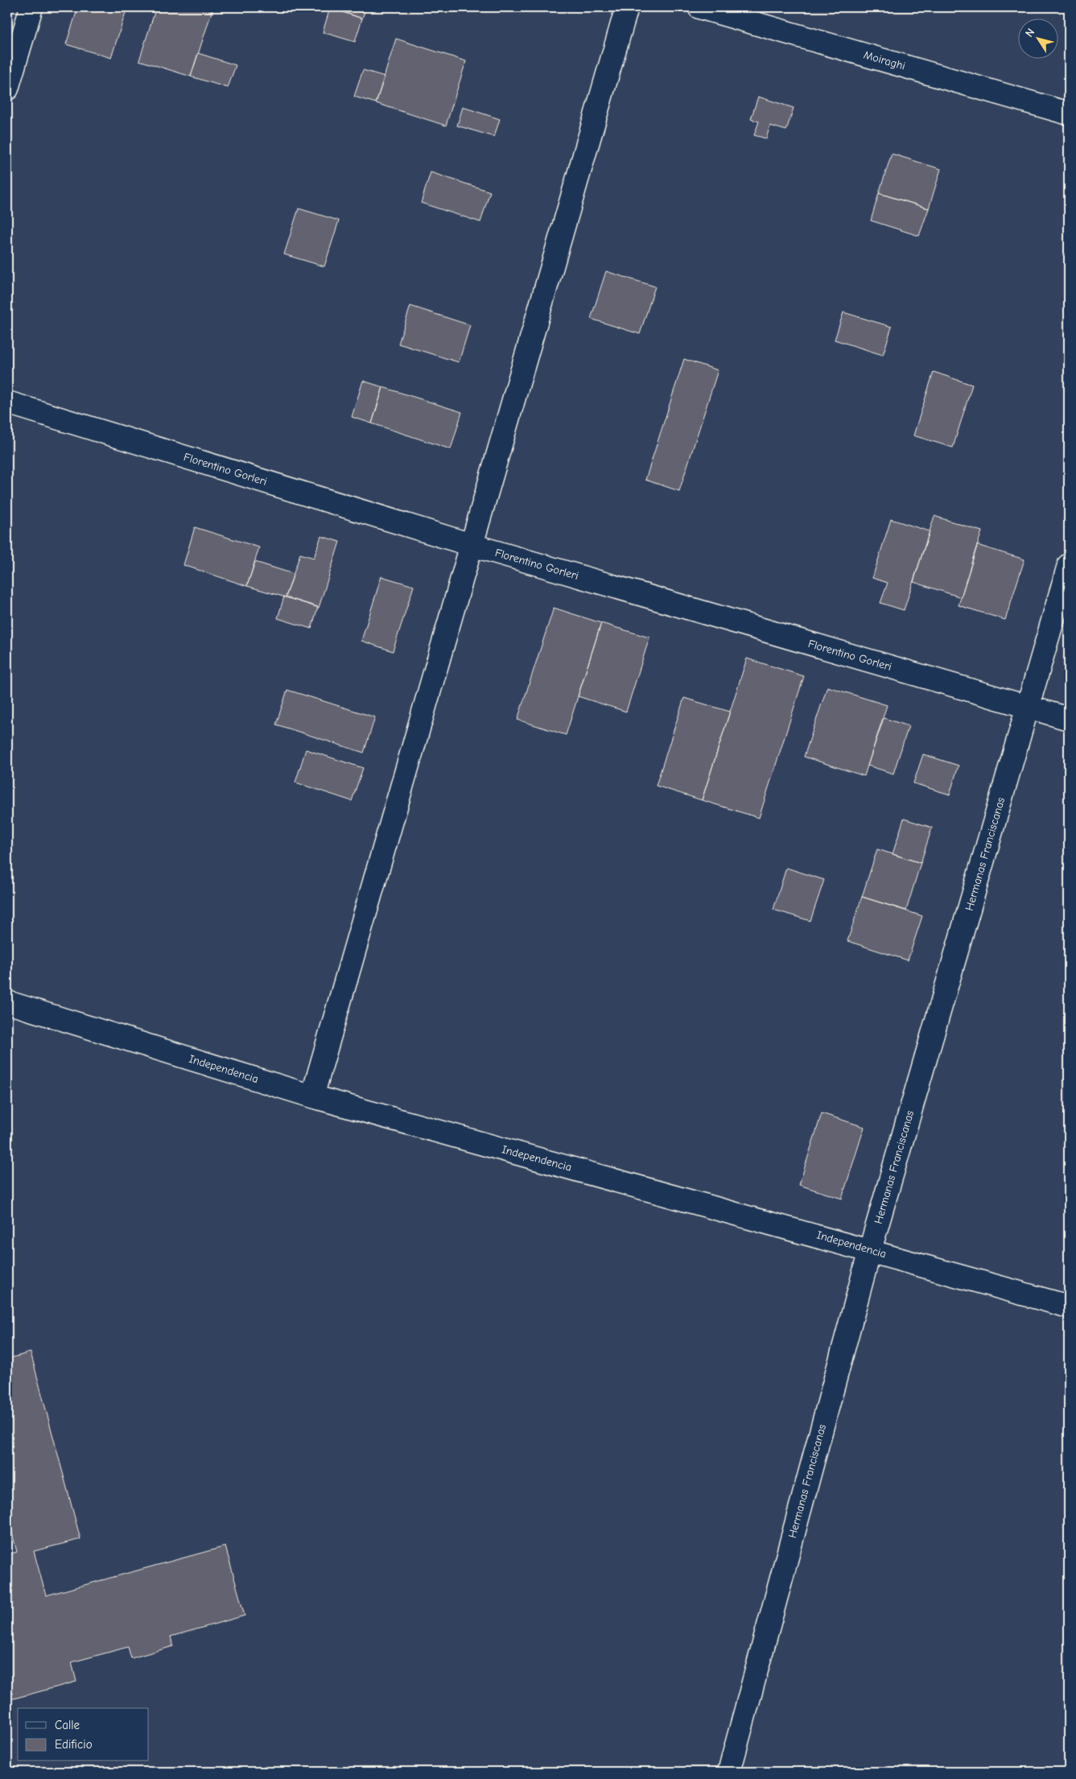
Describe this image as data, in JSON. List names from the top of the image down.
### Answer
{
  "streets": {
    "street": [
      "Moiraghi",
      "Florentino Gorleri",
      "Hermanas Franciscanas",
      "Independencia"
    ]
  },
  "crossings": [
    ["Florentino Gorleri", "Hermanas Franciscanas"],
    ["Hermanas Franciscanas", "Independencia"]
  ],
  "legend": ["Calle", "Edificio"],
  "north": "top left"
}
